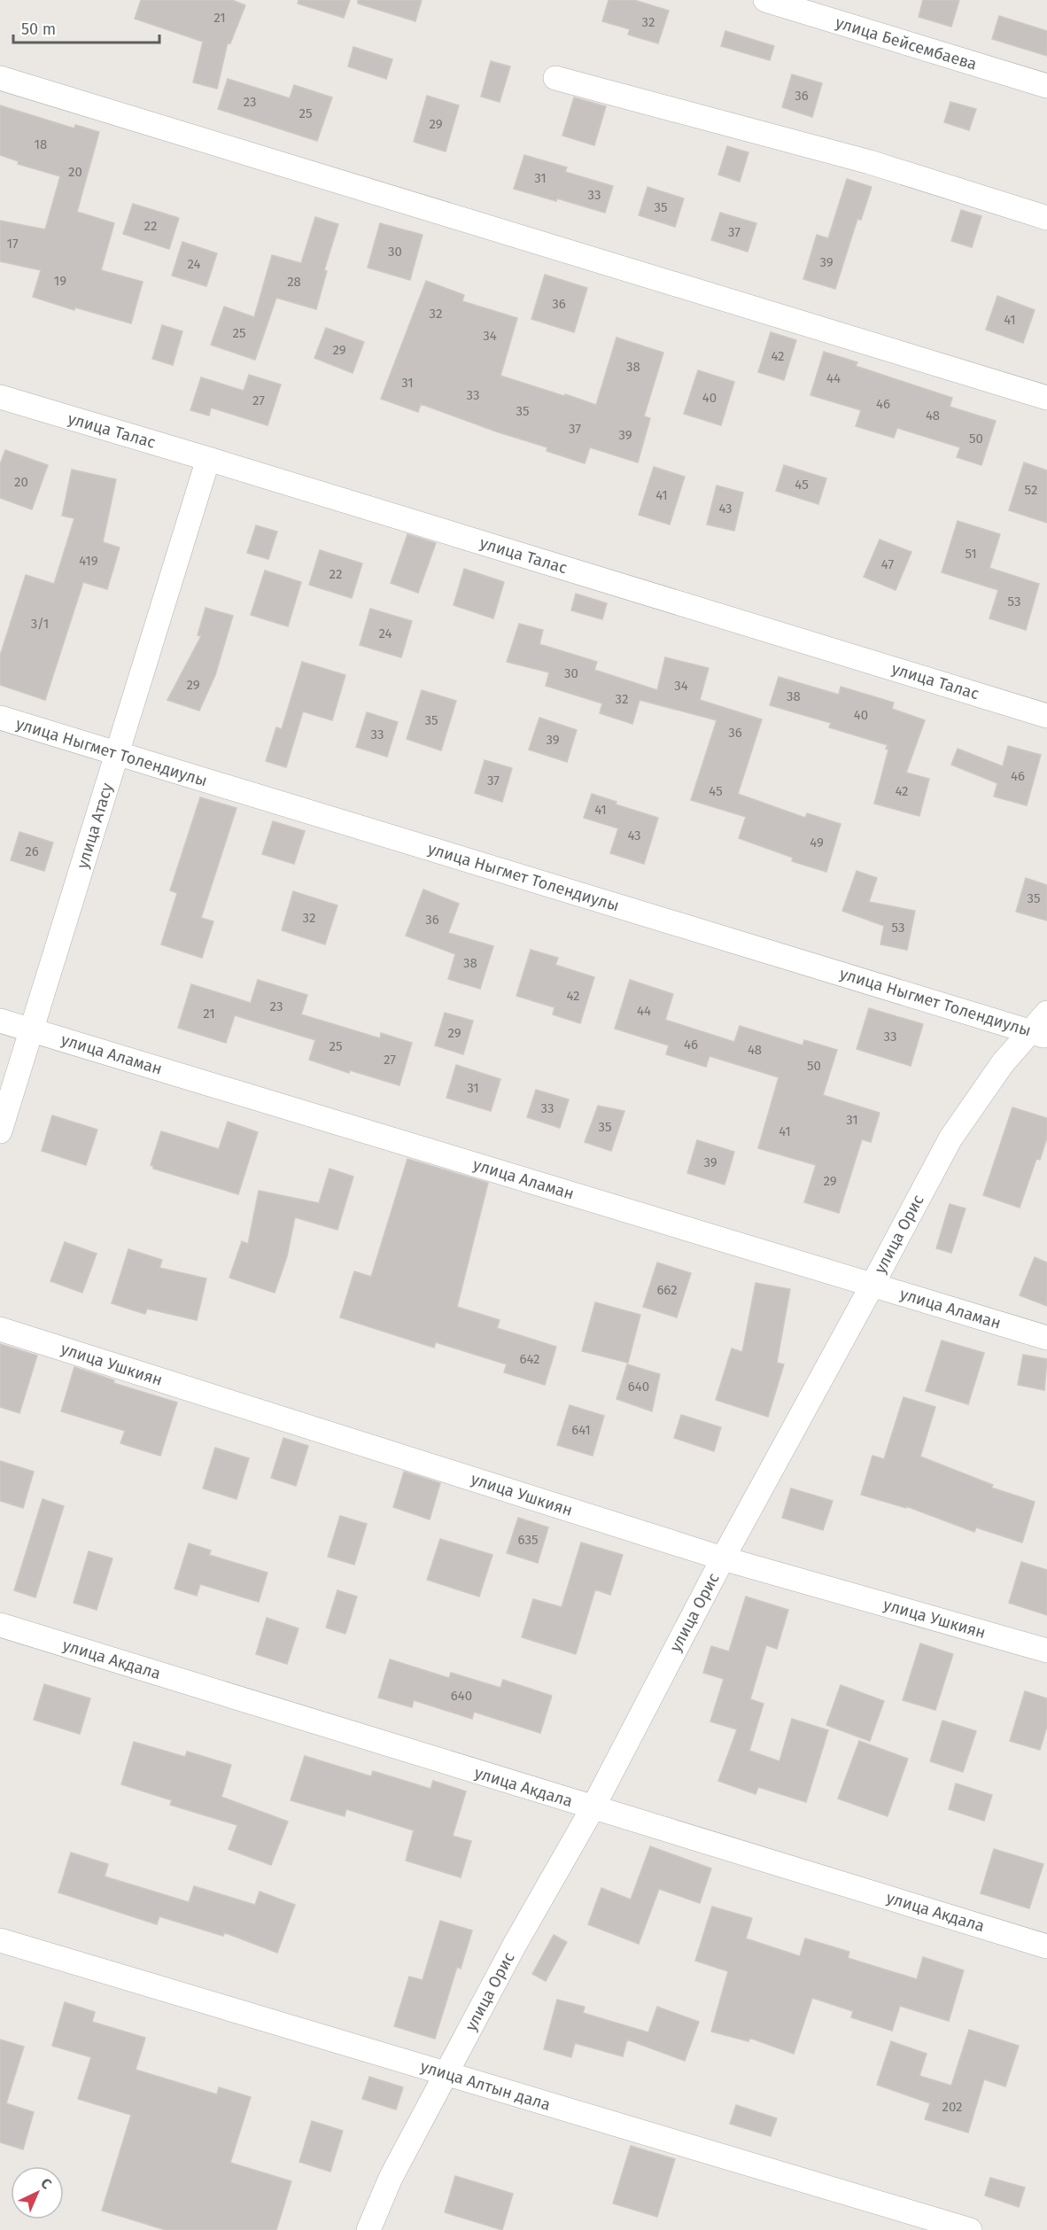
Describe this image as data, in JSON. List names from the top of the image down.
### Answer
{
  "streets": {
    "street": [
      "улица Бейсембаева",
      "улица Талас",
      "улица Ныгмет Толендиулы",
      "улица Атасу",
      "улица Аламан",
      "улица Орис",
      "улица Ушкиян",
      "улица Акдала",
      "улица Алтын дала"
    ]
  },
  "crossings": [
    ["улица Талас", "улица Атасу"],
    ["улица Ныгмет Толендиулы", "улица Атасу"],
    ["улица Ныгмет Толендиулы", "улица Орис"],
    ["улица Атасу", "улица Аламан"],
    ["улица Аламан", "улица Орис"],
    ["улица Орис", "улица Ушкиян"],
    ["улица Орис", "улица Акдала"],
    ["улица Орис", "улица Алтын дала"]
  ],
  "house_numbers": [
    "21",
    "32",
    "36",
    "23",
    "25",
    "29",
    "18",
    "20",
    "31",
    "33",
    "35",
    "22",
    "37",
    "17",
    "30",
    "39",
    "24",
    "19",
    "28",
    "36",
    "32",
    "41",
    "25",
    "34",
    "29",
    "42",
    "38",
    "44",
    "31",
    "33",
    "40",
    "27",
    "46",
    "35",
    "48",
    "37",
    "39",
    "50",
    "20",
    "45",
    "52",
    "41",
    "43",
    "51",
    "419",
    "47",
    "22",
    "53",
    "3/1",
    "24",
    "30",
    "29",
    "34",
    "38",
    "32",
    "40",
    "35",
    "36",
    "33",
    "39",
    "46",
    "37",
    "45",
    "42",
    "41",
    "43",
    "49",
    "26",
    "35",
    "32",
    "36",
    "53",
    "38",
    "42",
    "23",
    "44",
    "21",
    "29",
    "33",
    "46",
    "25",
    "48",
    "27",
    "50",
    "31",
    "33",
    "31",
    "35",
    "41",
    "39",
    "29",
    "662",
    "642",
    "640",
    "641",
    "635",
    "640",
    "202"
  ],
  "scale_bar": "50 m",
  "north": "top right"
}
